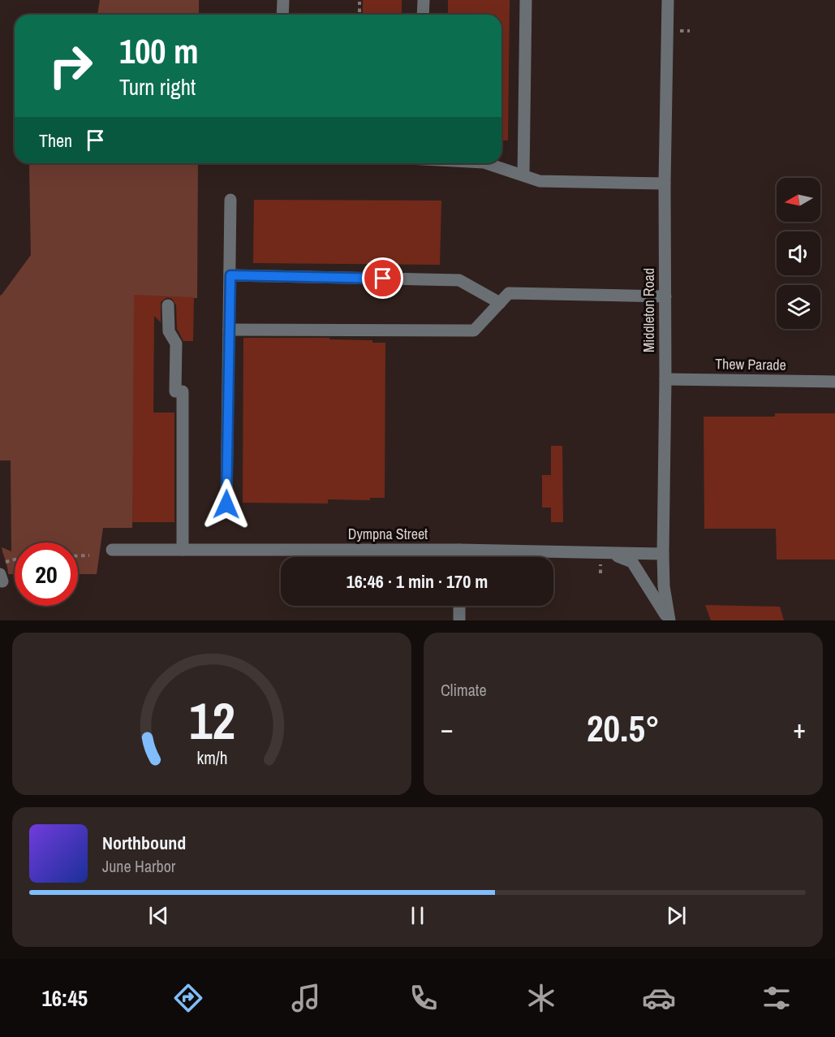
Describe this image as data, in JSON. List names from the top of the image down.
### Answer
{
  "streets": {
    "street": ["Middleton Road", "Thew Parade", "Dympna Street"]
  },
  "crossings": [
    ["Middleton Road", "Thew Parade"],
    ["Middleton Road", "Dympna Street"]
  ],
  "north": "left",
  "page": {
    "turn": ["100 m", "Turn right"],
    "then": "Then",
    "limit": "20",
    "trip": "16:46 · 1 min · 170 m",
    "tile": "Climate",
    "heat": ["−", "20.5°", "+"],
    "song": ["Northbound", "June Harbor"],
    "tabs": "16:45",
    "gauge": ["12", "km/h"]
  }
}
